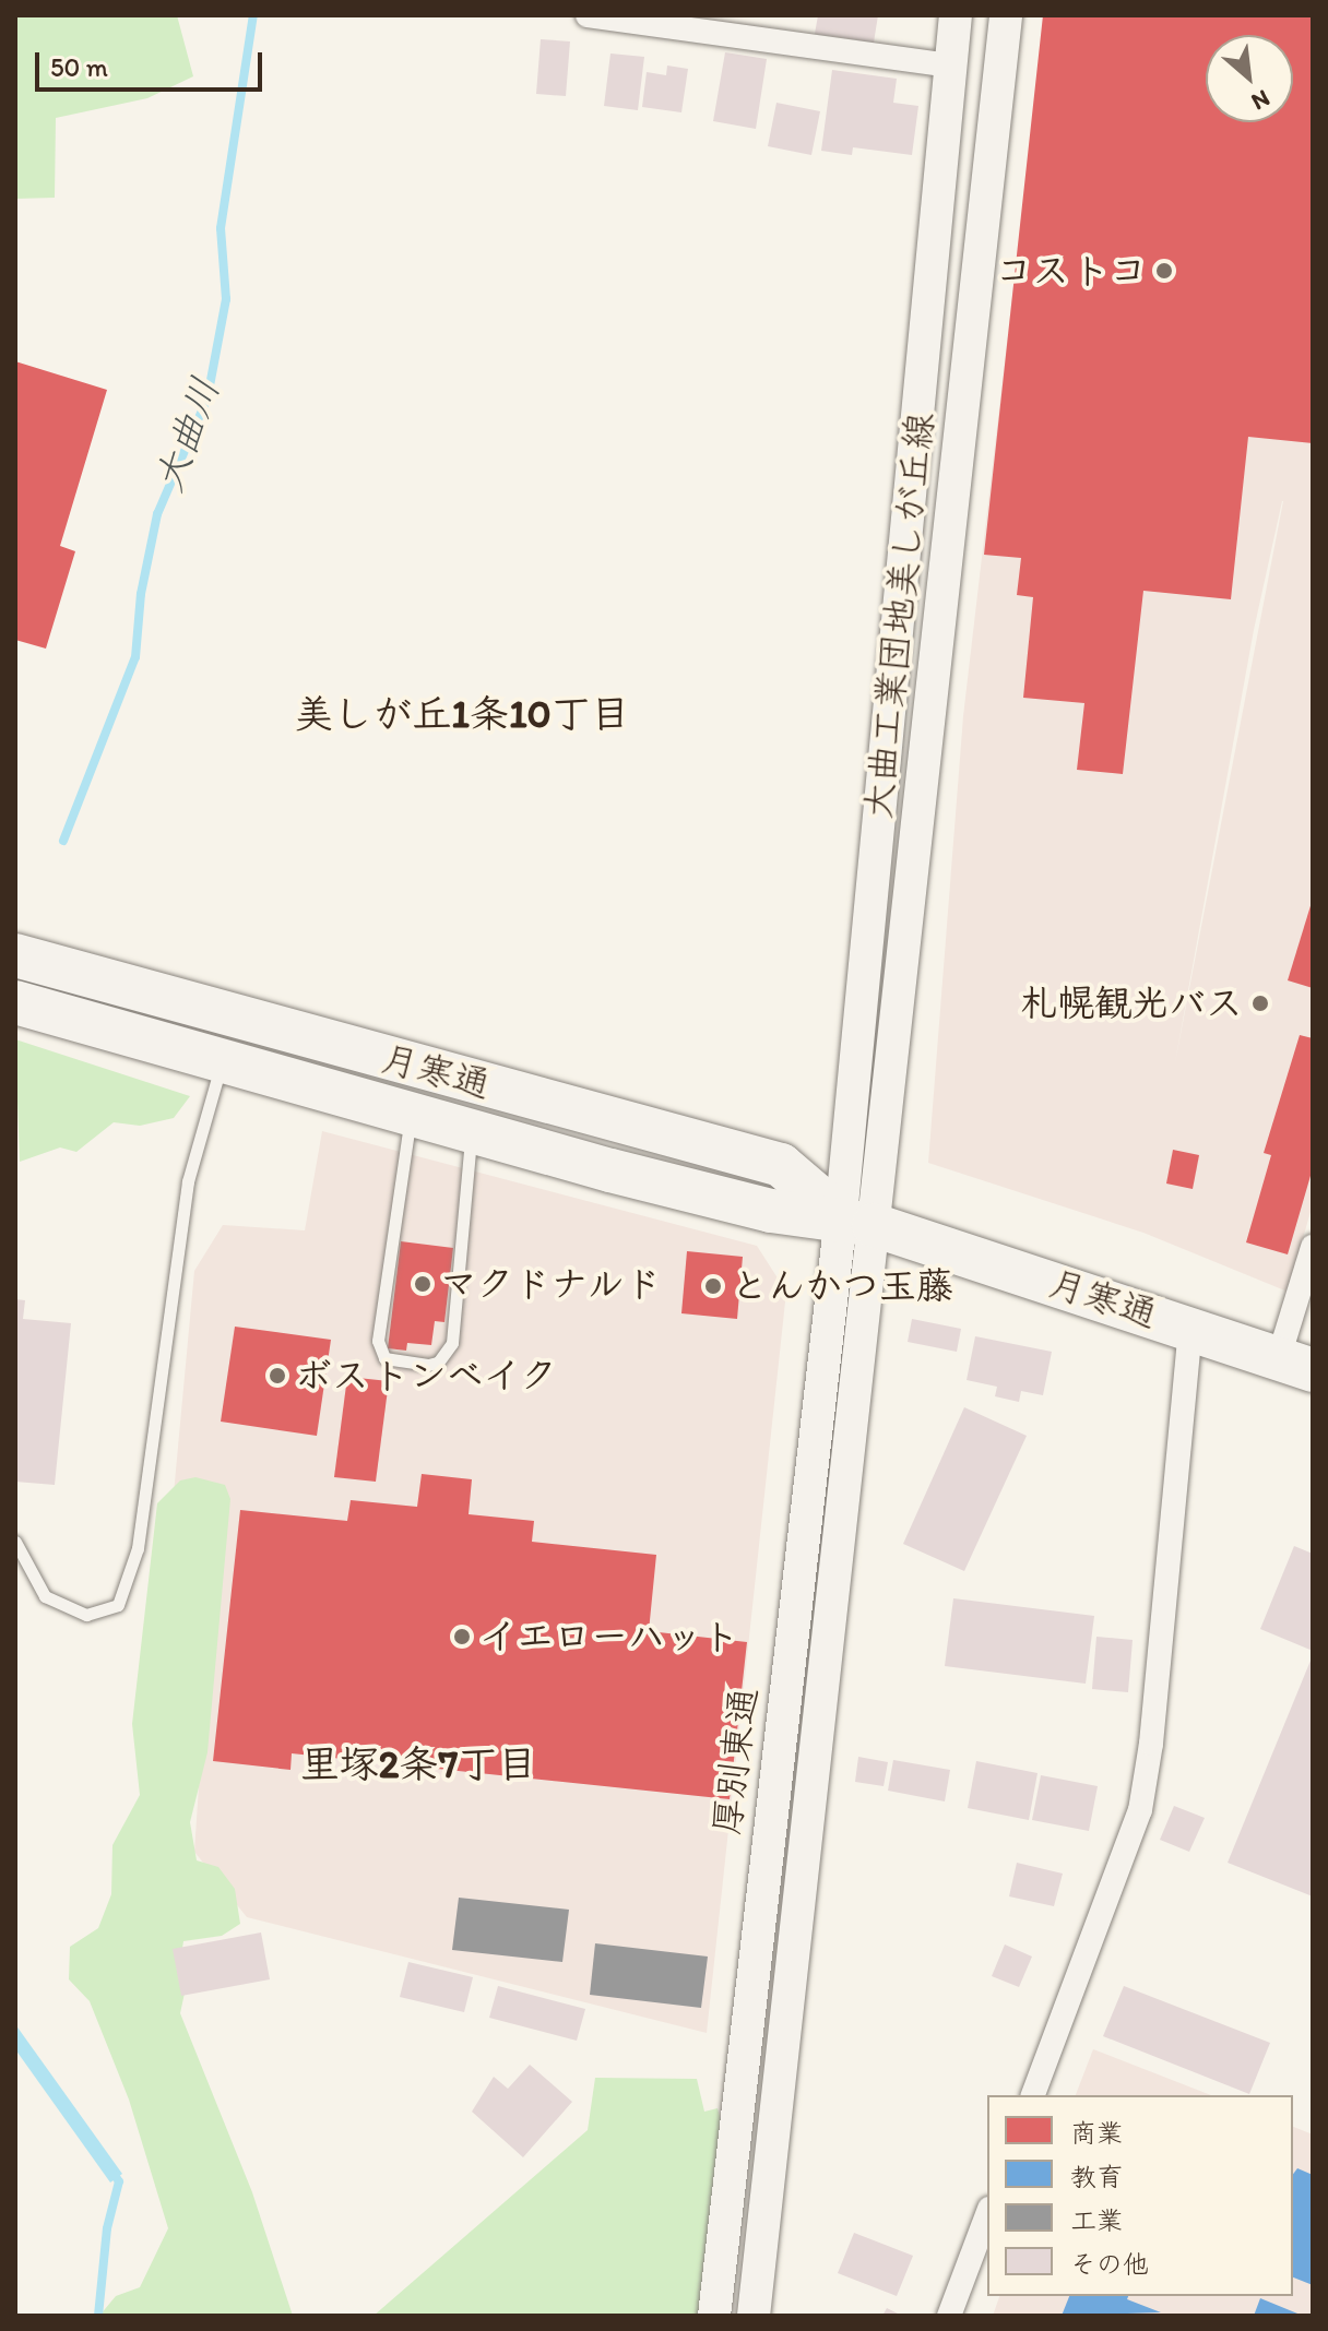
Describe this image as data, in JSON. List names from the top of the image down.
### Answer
{
  "streets": {
    "highway": ["月寒通"],
    "main road": ["大曲工業団地美しが丘線", "厚別東通"]
  },
  "crossings": [
    ["大曲工業団地美しが丘線", "月寒通"],
    ["大曲工業団地美しが丘線", "厚別東通"],
    ["月寒通", "厚別東通"]
  ],
  "districts": ["美しが丘1条10丁目", "里塚2条7丁目"],
  "water": ["大曲川"],
  "places": [
    "コストコ",
    "札幌観光バス",
    "マクドナルド",
    "とんかつ玉藤",
    "ボストンベイク",
    "イエローハット"
  ],
  "legend": [
    "商業",
    "教育",
    "工業",
    "その他"
  ],
  "scale_bar": "50 m",
  "north": "bottom right"
}
